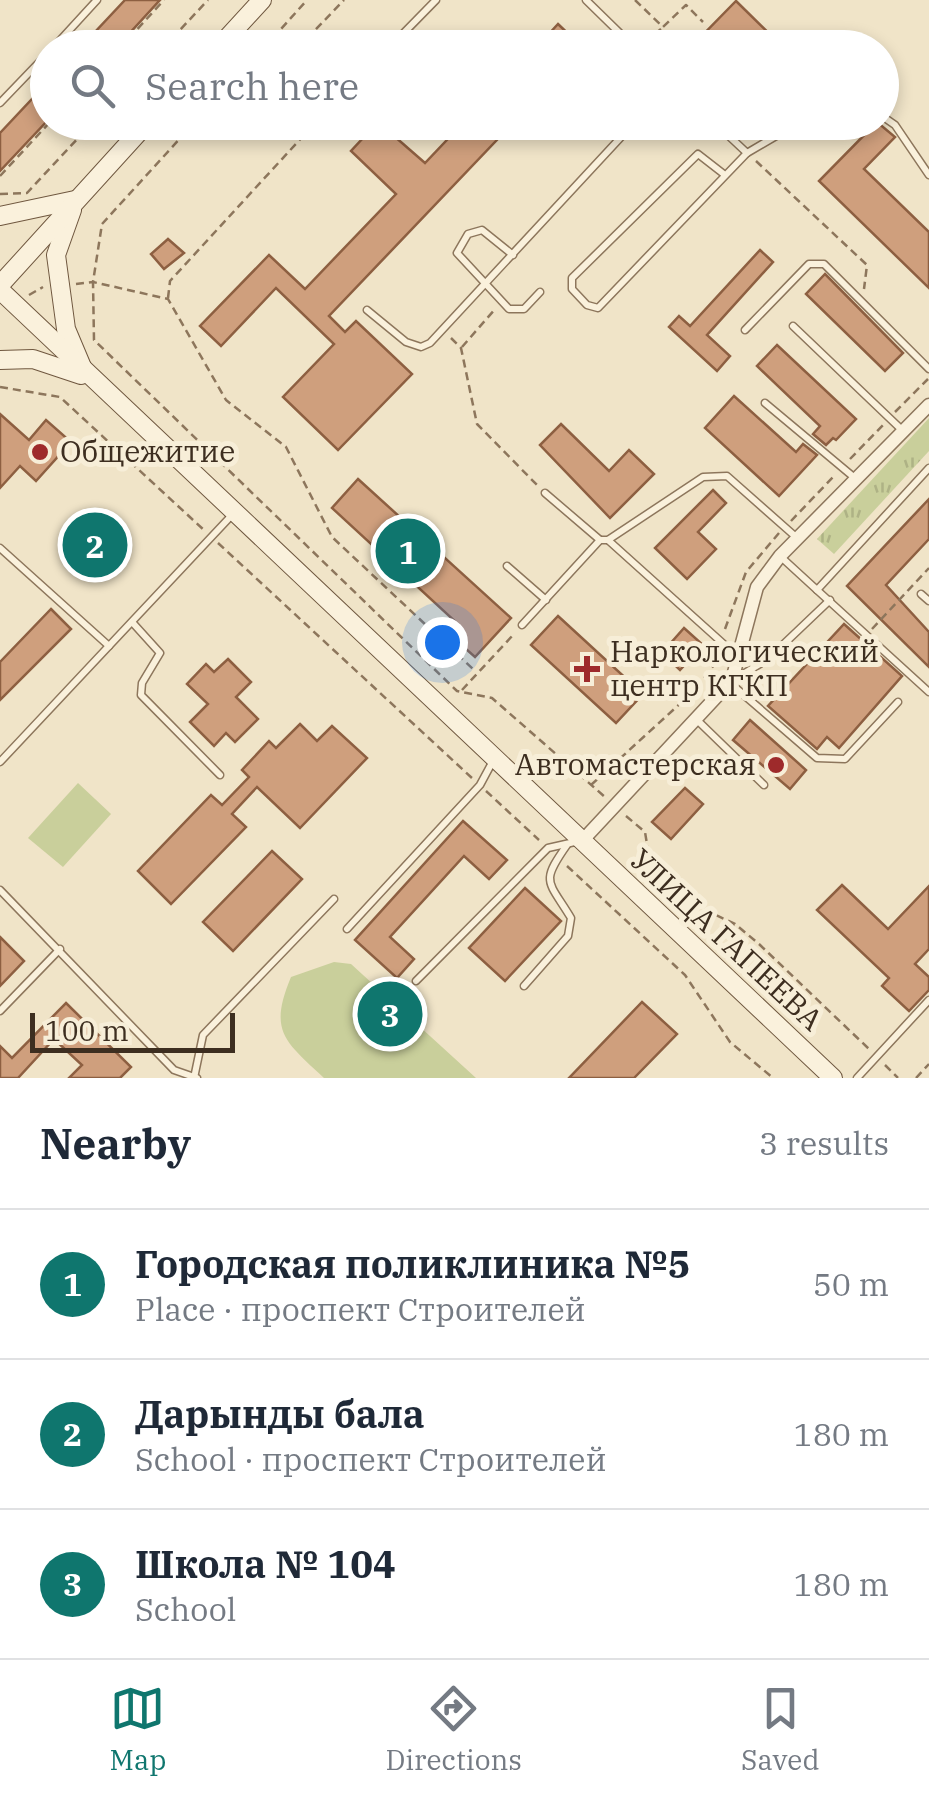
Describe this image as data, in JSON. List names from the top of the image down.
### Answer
{
  "streets": {
    "main road": ["УЛИЦА ГАПЕЕВА"]
  },
  "places": {
    "other": ["Общежитие", "Автомастерская"],
    "health": ["Наркологический центр КГКП"]
  },
  "scale_bar": "100 m",
  "page": {
    "search": "Search here",
    "pins": ["2", "1", "3"],
    "scale": "100 m",
    "heading": ["Nearby", "3 results"],
    "list": [
      {
        "mark": "1",
        "name": "Городская поликлиника №5",
        "note": "Place · проспект Строителей",
        "value": "50 m"
      },
      {
        "mark": "2",
        "name": "Дарынды бала",
        "note": "School · проспект Строителей",
        "value": "180 m"
      },
      {
        "mark": "3",
        "name": "Школа № 104",
        "note": "School",
        "value": "180 m"
      }
    ],
    "nav": ["Map", "Directions", "Saved"]
  }
}
